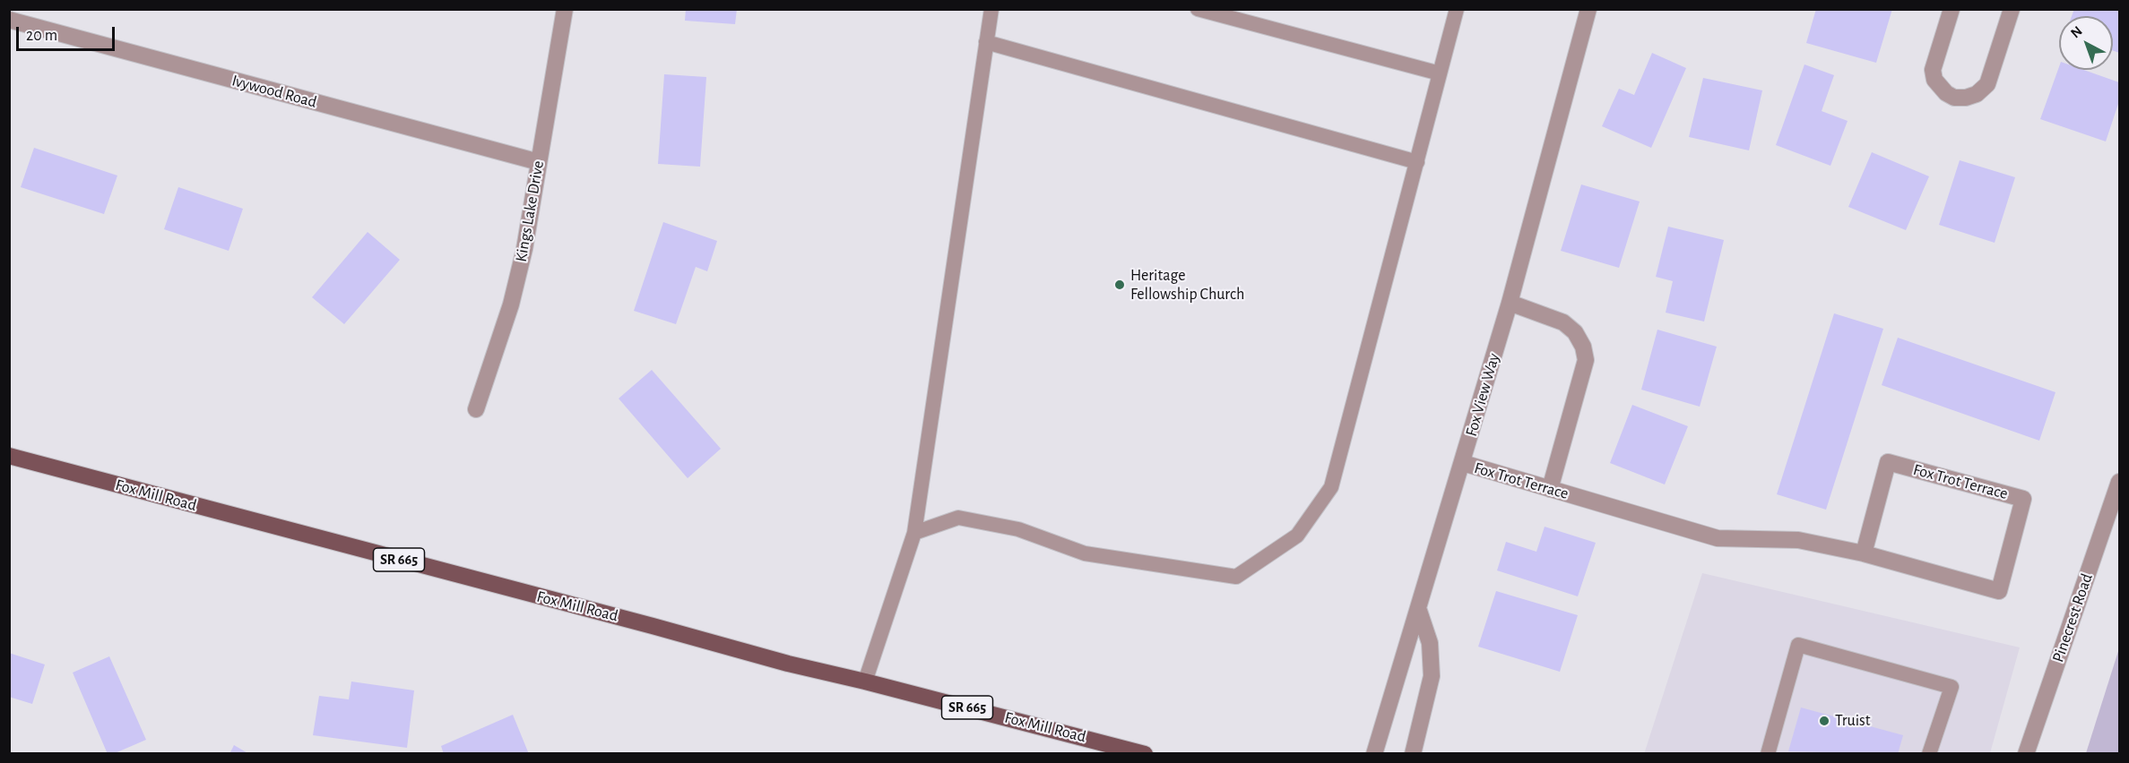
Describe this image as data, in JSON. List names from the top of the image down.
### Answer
{
  "streets": {
    "main road": ["Fox Mill Road", "SR 665"],
    "street": [
      "Ivywood Road",
      "Kings Lake Drive",
      "Fox View Way",
      "Fox Trot Terrace",
      "Pinecrest Road"
    ]
  },
  "crossings": [
    ["Ivywood Road", "Kings Lake Drive"],
    ["Fox View Way", "Fox Trot Terrace"]
  ],
  "places": ["Heritage Fellowship Church", "Truist"],
  "scale_bar": "20 m",
  "north": "top left"
}
